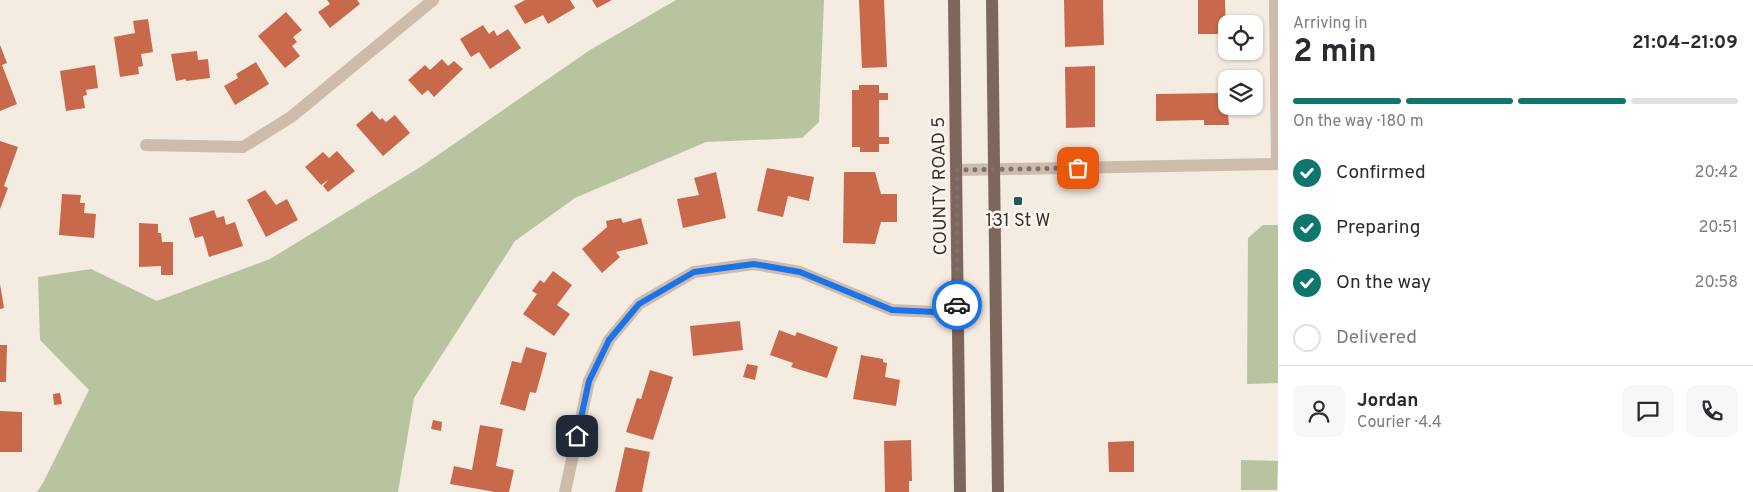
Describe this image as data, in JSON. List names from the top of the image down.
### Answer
{
  "streets": {
    "main road": ["COUNTY ROAD 5"]
  },
  "places": {
    "transit": ["131 St W"]
  },
  "page": {
    "heading": ["2 min", "Arriving in", "21:04–21:09"],
    "panel": ["Jordan", "Courier · 4.4"],
    "bar": "On the way · 180 m",
    "list": [
      ["Confirmed", "20:42"],
      ["Preparing", "20:51"],
      ["On the way", "20:58"],
      "Delivered"
    ]
  }
}
